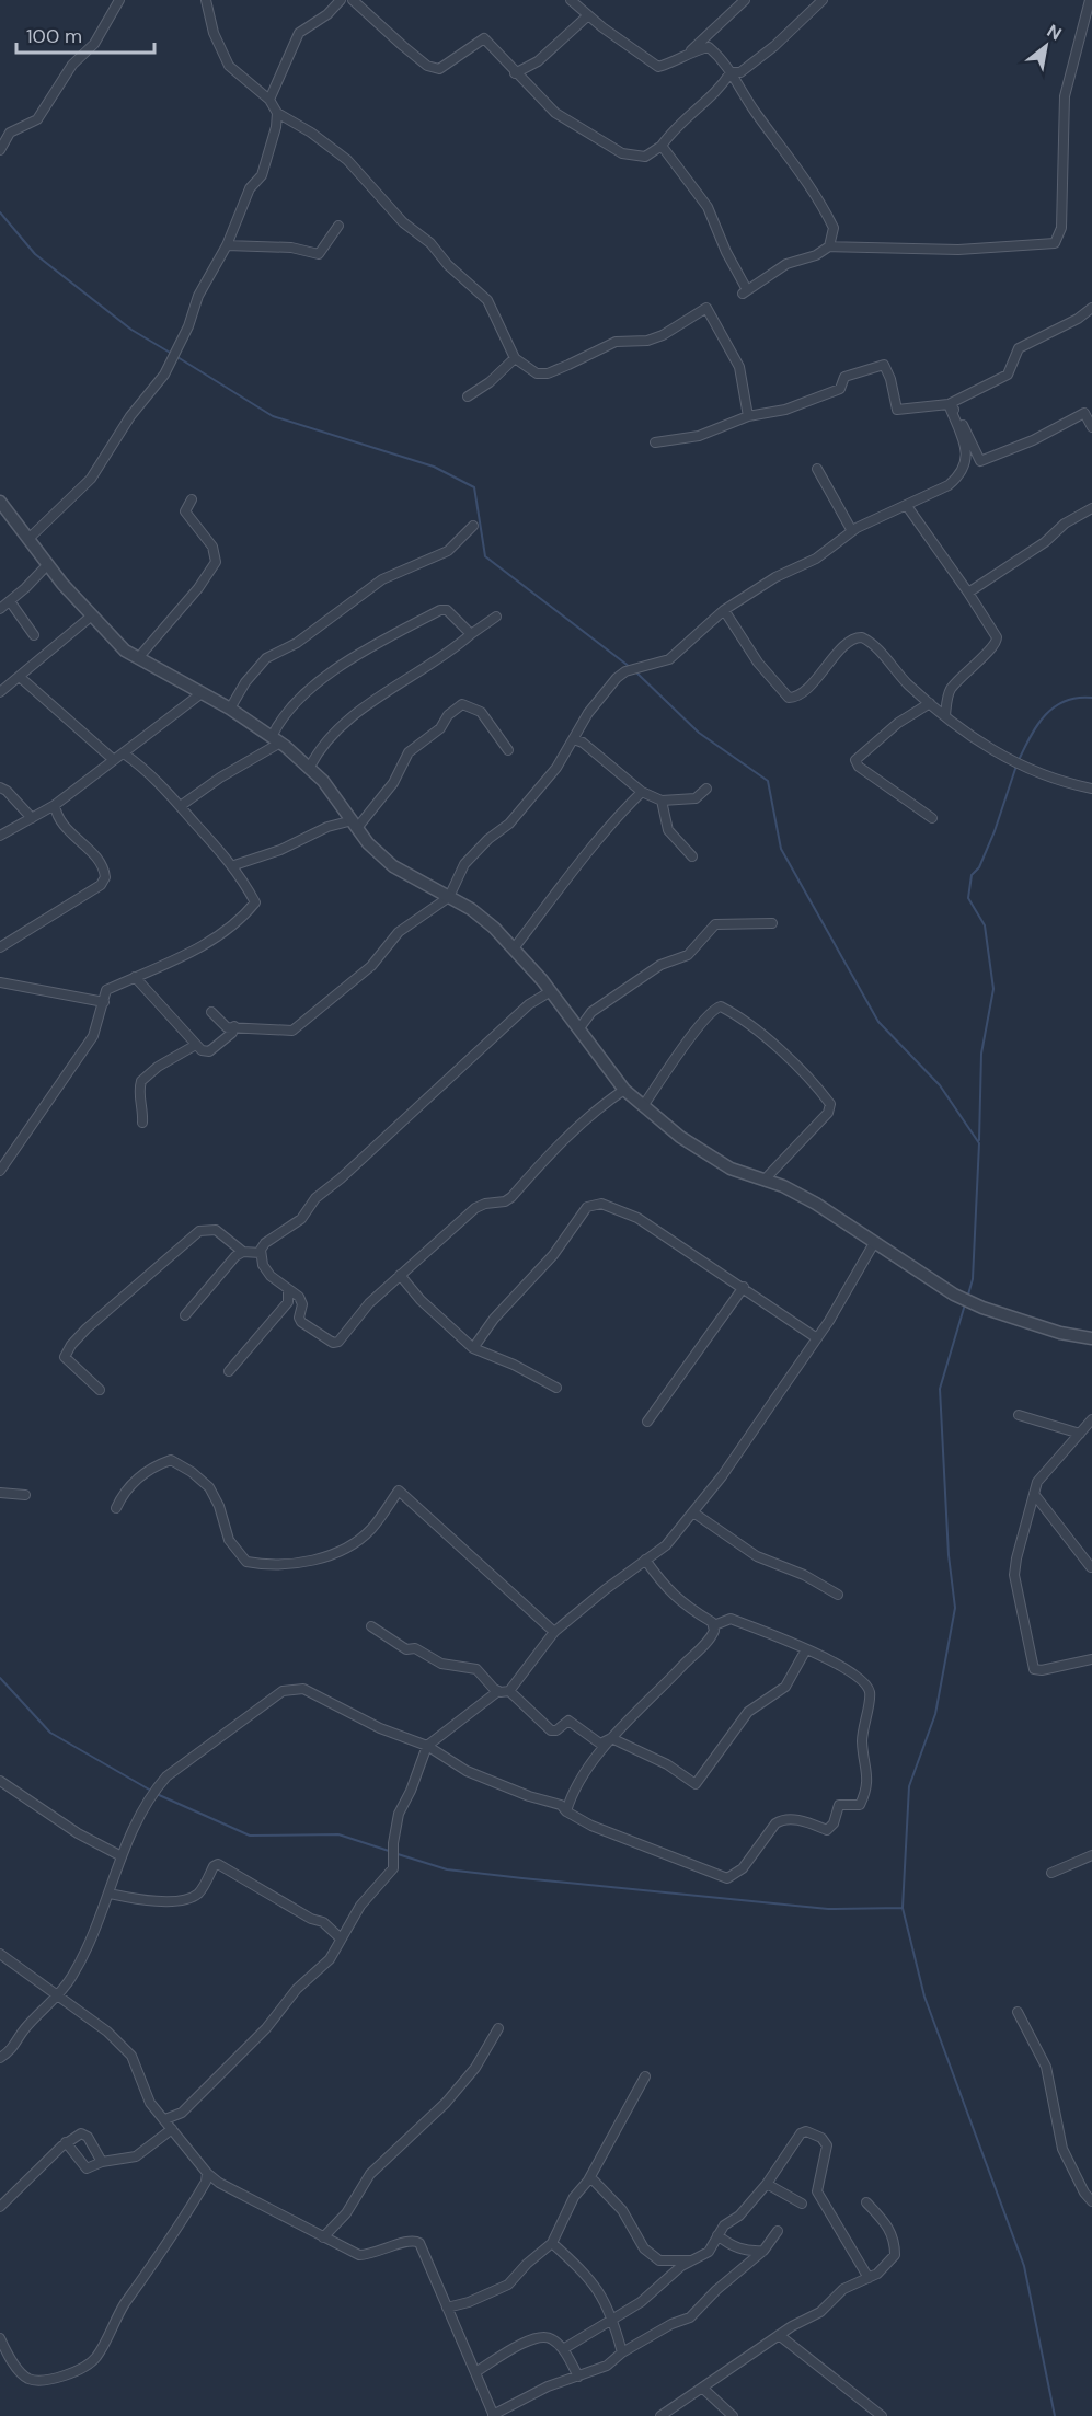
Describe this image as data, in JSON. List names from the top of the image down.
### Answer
{
  "scale_bar": "100 m",
  "north": "top right"
}
